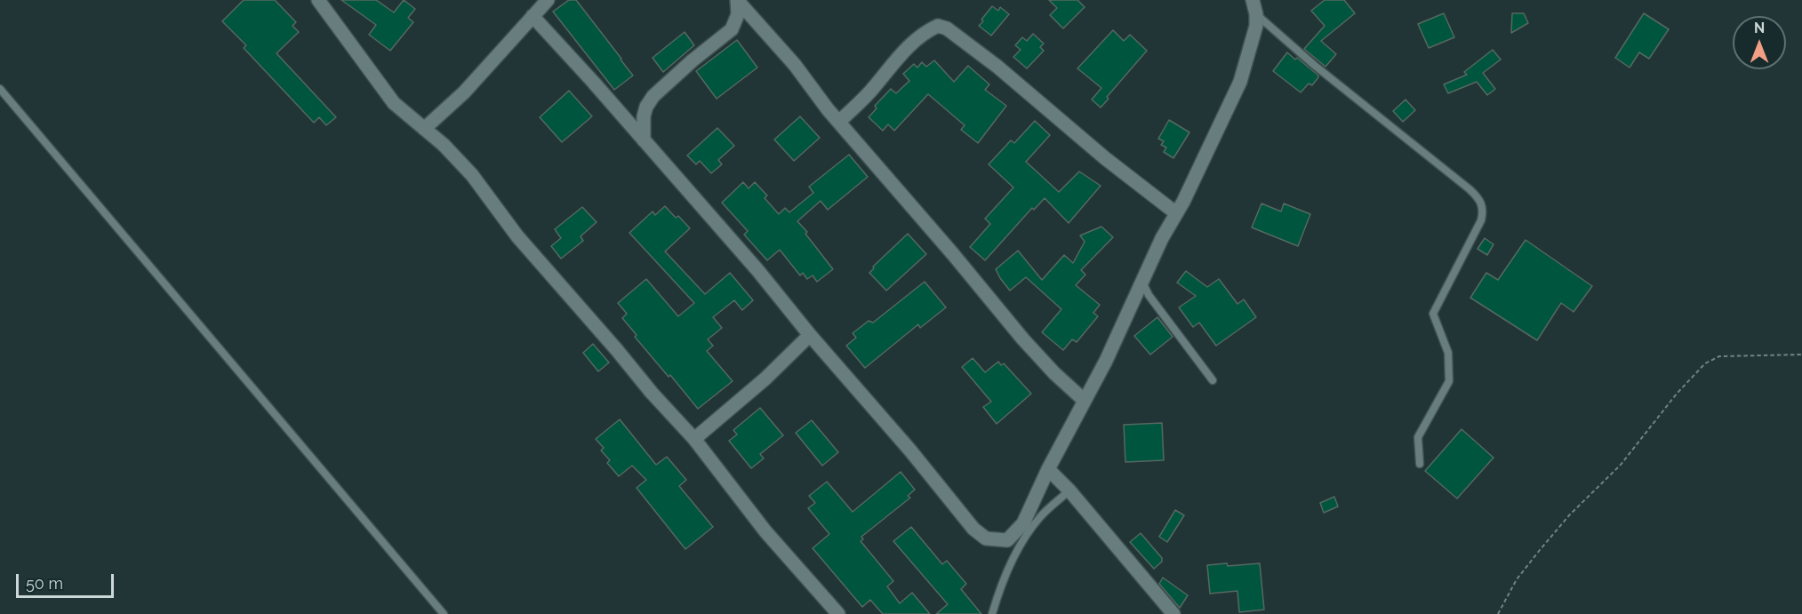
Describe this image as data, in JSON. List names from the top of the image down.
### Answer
{
  "scale_bar": "50 m",
  "north": "top"
}
